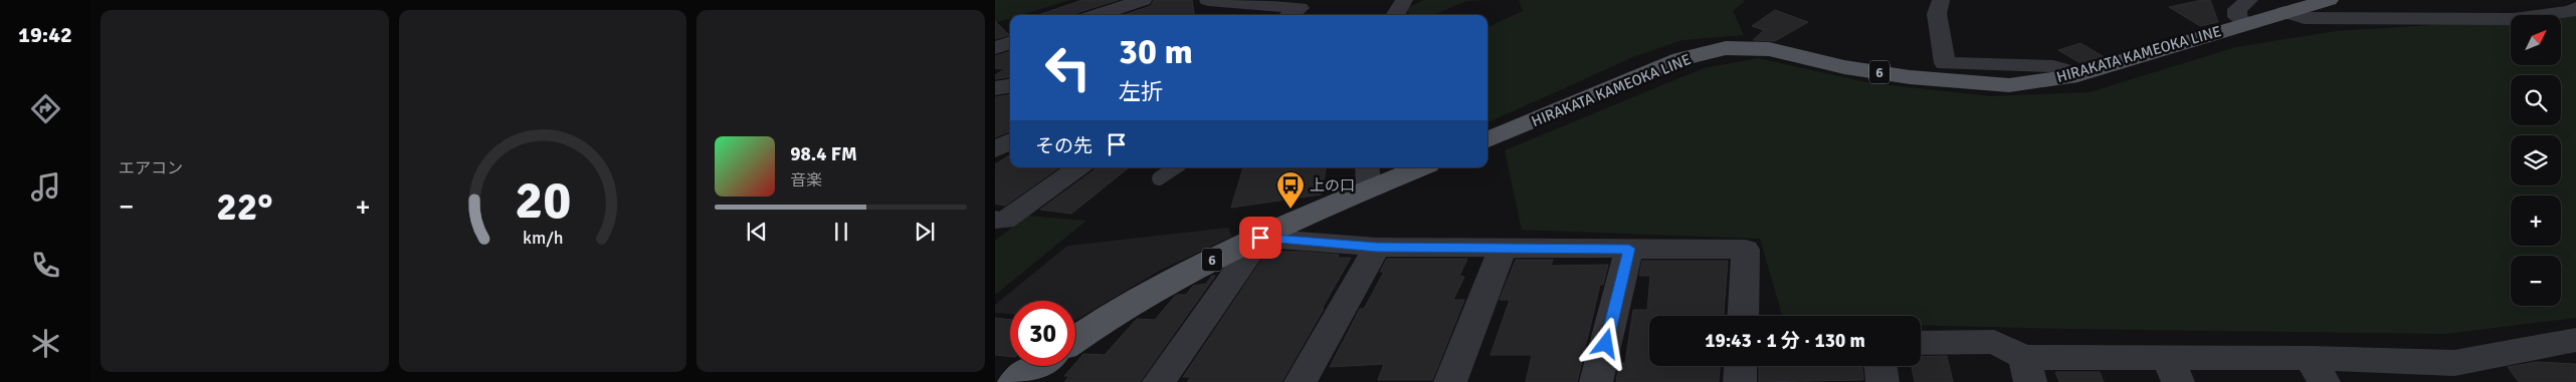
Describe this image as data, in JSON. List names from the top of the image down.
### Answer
{
  "streets": {
    "main road": ["HIRAKATA KAMEOKA LINE", "6"]
  },
  "places": {
    "bus stop": ["上の口"]
  },
  "north": "top right",
  "page": {
    "tabs": "19:42",
    "tile": "エアコン",
    "map_buttons": ["+", "−"],
    "turn": ["30 m", "左折"],
    "then": "その先",
    "song": ["98.4 FM", "音楽"],
    "heat": ["−", "22°", "+"],
    "limit": "30",
    "trip": "19:43 · 1 分 · 130 m",
    "gauge": ["20", "km/h"]
  }
}
